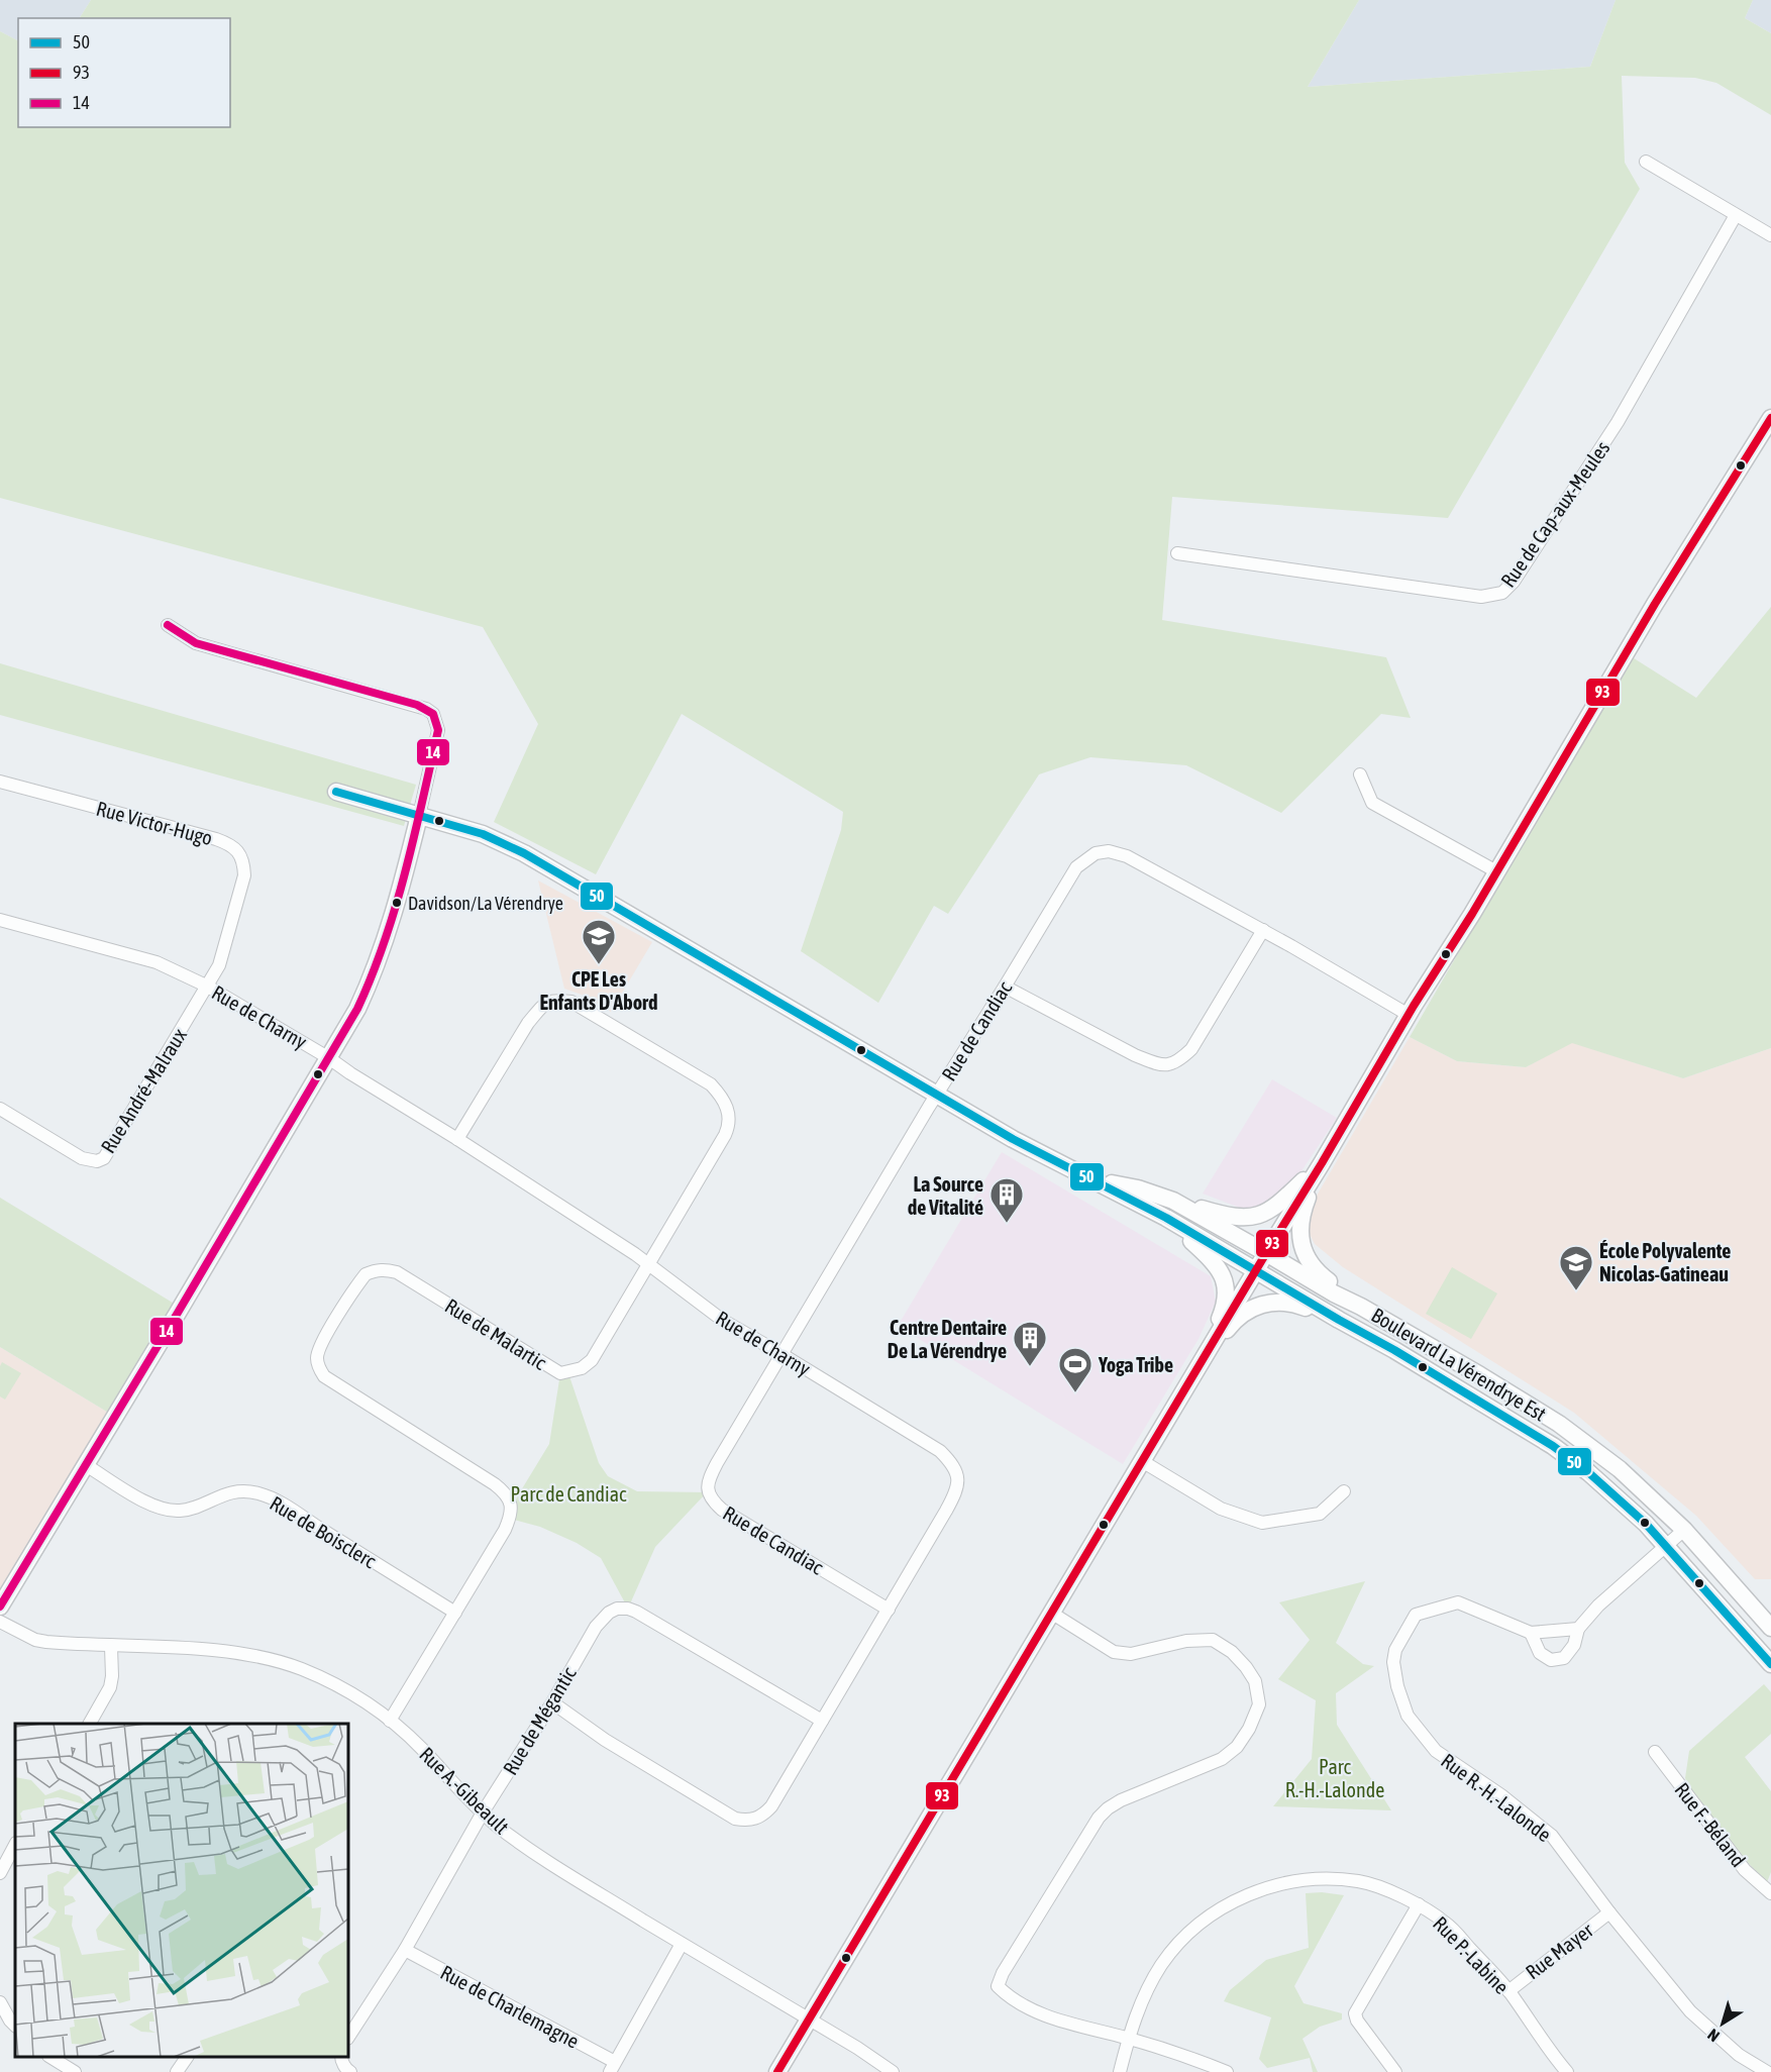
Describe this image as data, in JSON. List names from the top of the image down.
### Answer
{
  "streets": {
    "main road": ["Boulevard La Vérendrye Est"],
    "street": [
      "Rue de Cap-aux-Meules",
      "Rue Victor-Hugo",
      "Rue de Charny",
      "Rue de Candiac",
      "Rue André-Malraux",
      "Rue de Malartic",
      "Rue de Boisclerc",
      "Rue de Mégantic",
      "Rue A.-Gibeault",
      "Rue R.-H.-Lalonde",
      "Rue F.-Béland",
      "Rue Mayer",
      "Rue P.-Labine",
      "Rue de Charlemagne"
    ]
  },
  "crossings": [
    ["Rue Victor-Hugo", "Rue de Charny"],
    ["Rue Victor-Hugo", "Rue André-Malraux"],
    ["Rue de Charny", "Rue de Candiac"],
    ["Rue de Charny", "Rue André-Malraux"],
    ["Rue de Charny", "Rue de Malartic"],
    ["Rue de Charny", "Rue de Mégantic"],
    ["Rue de Candiac", "Boulevard La Vérendrye Est"],
    ["Rue de Malartic", "Rue de Boisclerc"],
    ["Rue de Malartic", "Rue A.-Gibeault"],
    ["Rue de Mégantic", "Rue A.-Gibeault"],
    ["Rue de Mégantic", "Rue de Charlemagne"],
    ["Rue R.-H.-Lalonde", "Rue Mayer"],
    ["Rue Mayer", "Rue P.-Labine"]
  ],
  "parks": ["Parc de Candiac", "Parc R.-H.-Lalonde"],
  "places": {
    "other": ["Davidson/La Vérendrye"],
    "school or university": ["CPE Les Enfants D'Abord", "École Polyvalente Nicolas-Gatineau"],
    "building": ["La Source de Vitalité", "Centre Dentaire De La Vérendrye"],
    "sports": ["Yoga Tribe"]
  },
  "lines": ["transit line 93", "transit line 14", "transit line 50"],
  "legend": ["50", "93", "14"],
  "north": "bottom left"
}
